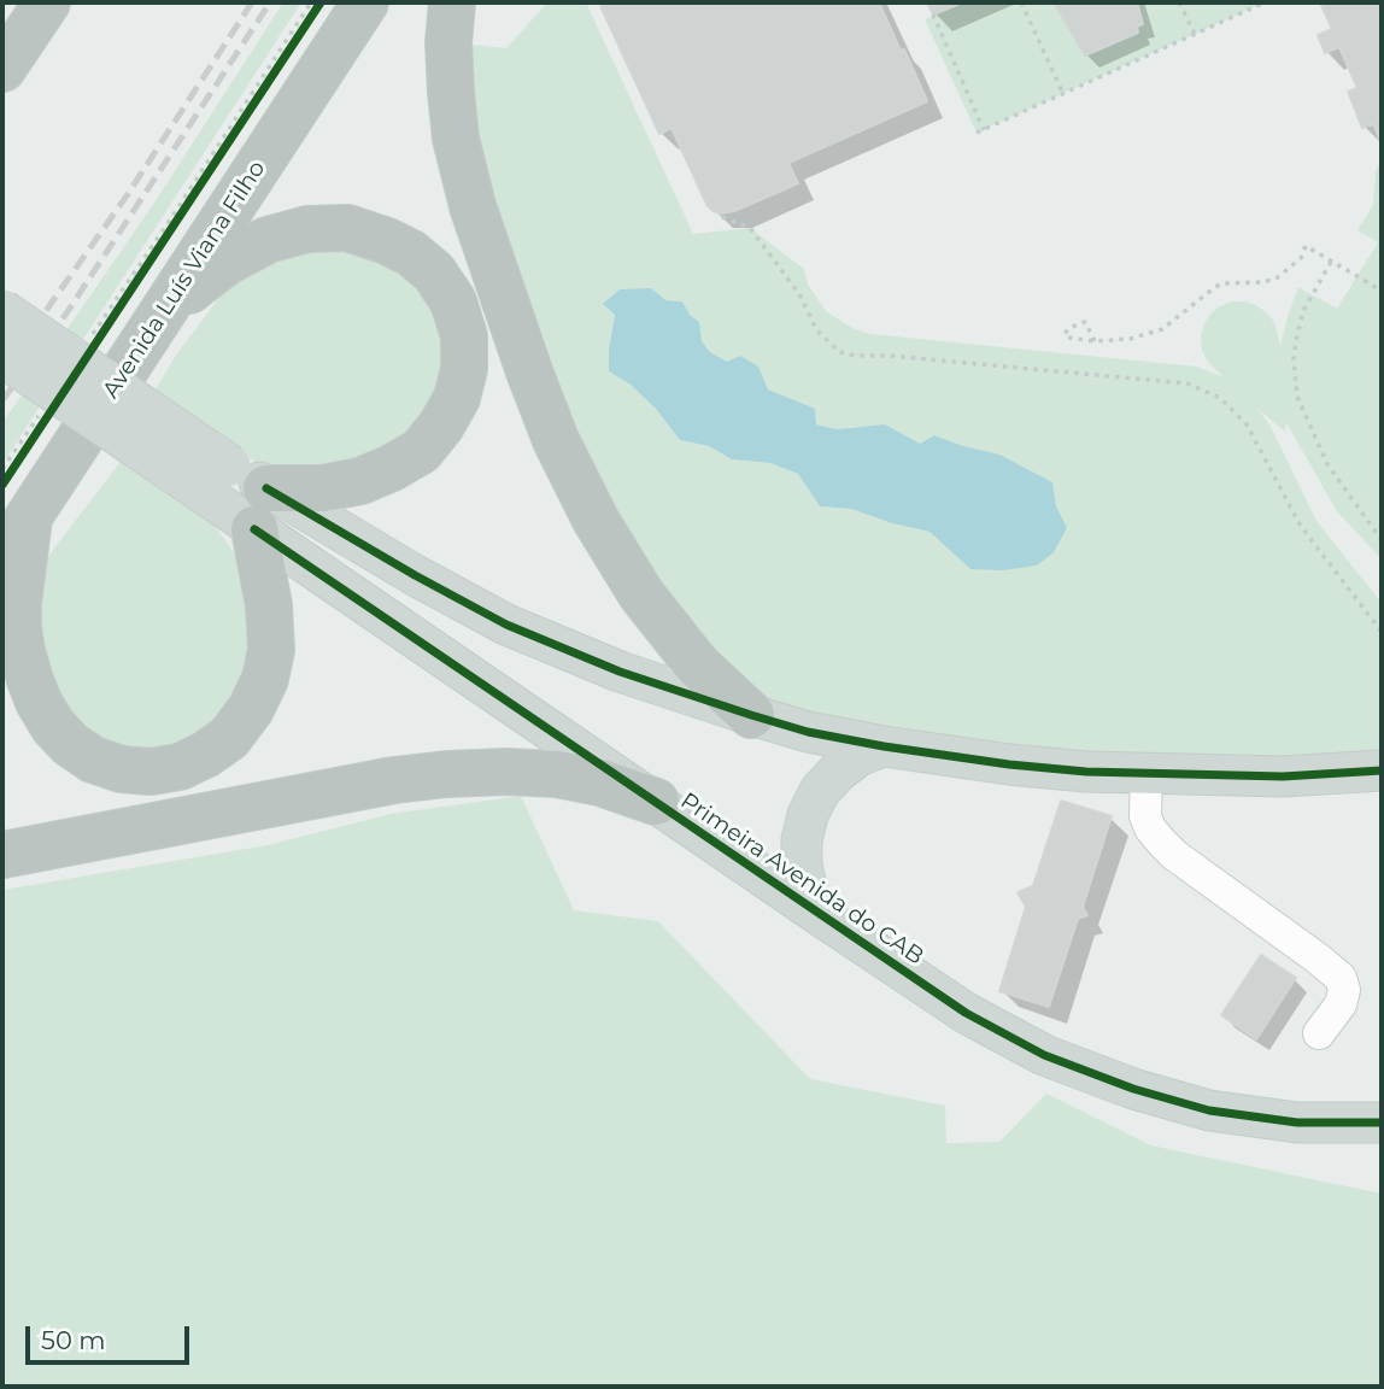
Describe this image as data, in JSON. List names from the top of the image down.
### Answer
{
  "streets": {
    "highway": ["Avenida Luís Viana Filho"],
    "main road": ["Primeira Avenida do CAB"]
  },
  "scale_bar": "50 m"
}
